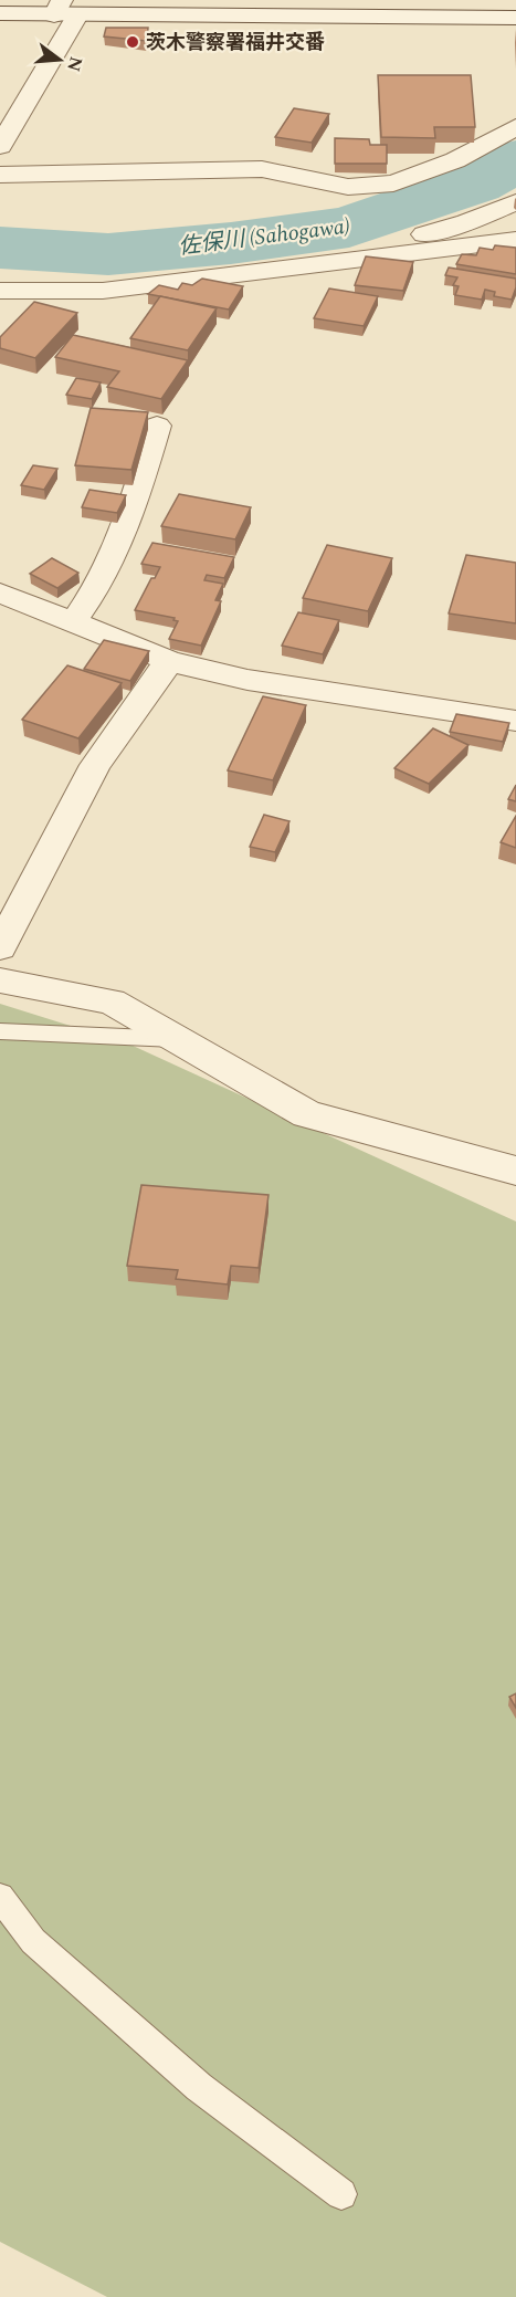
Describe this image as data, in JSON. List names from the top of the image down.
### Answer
{
  "water": ["佐保川 (Sahogawa)"],
  "places": ["茨木警察署福井交番"],
  "north": "right"
}
